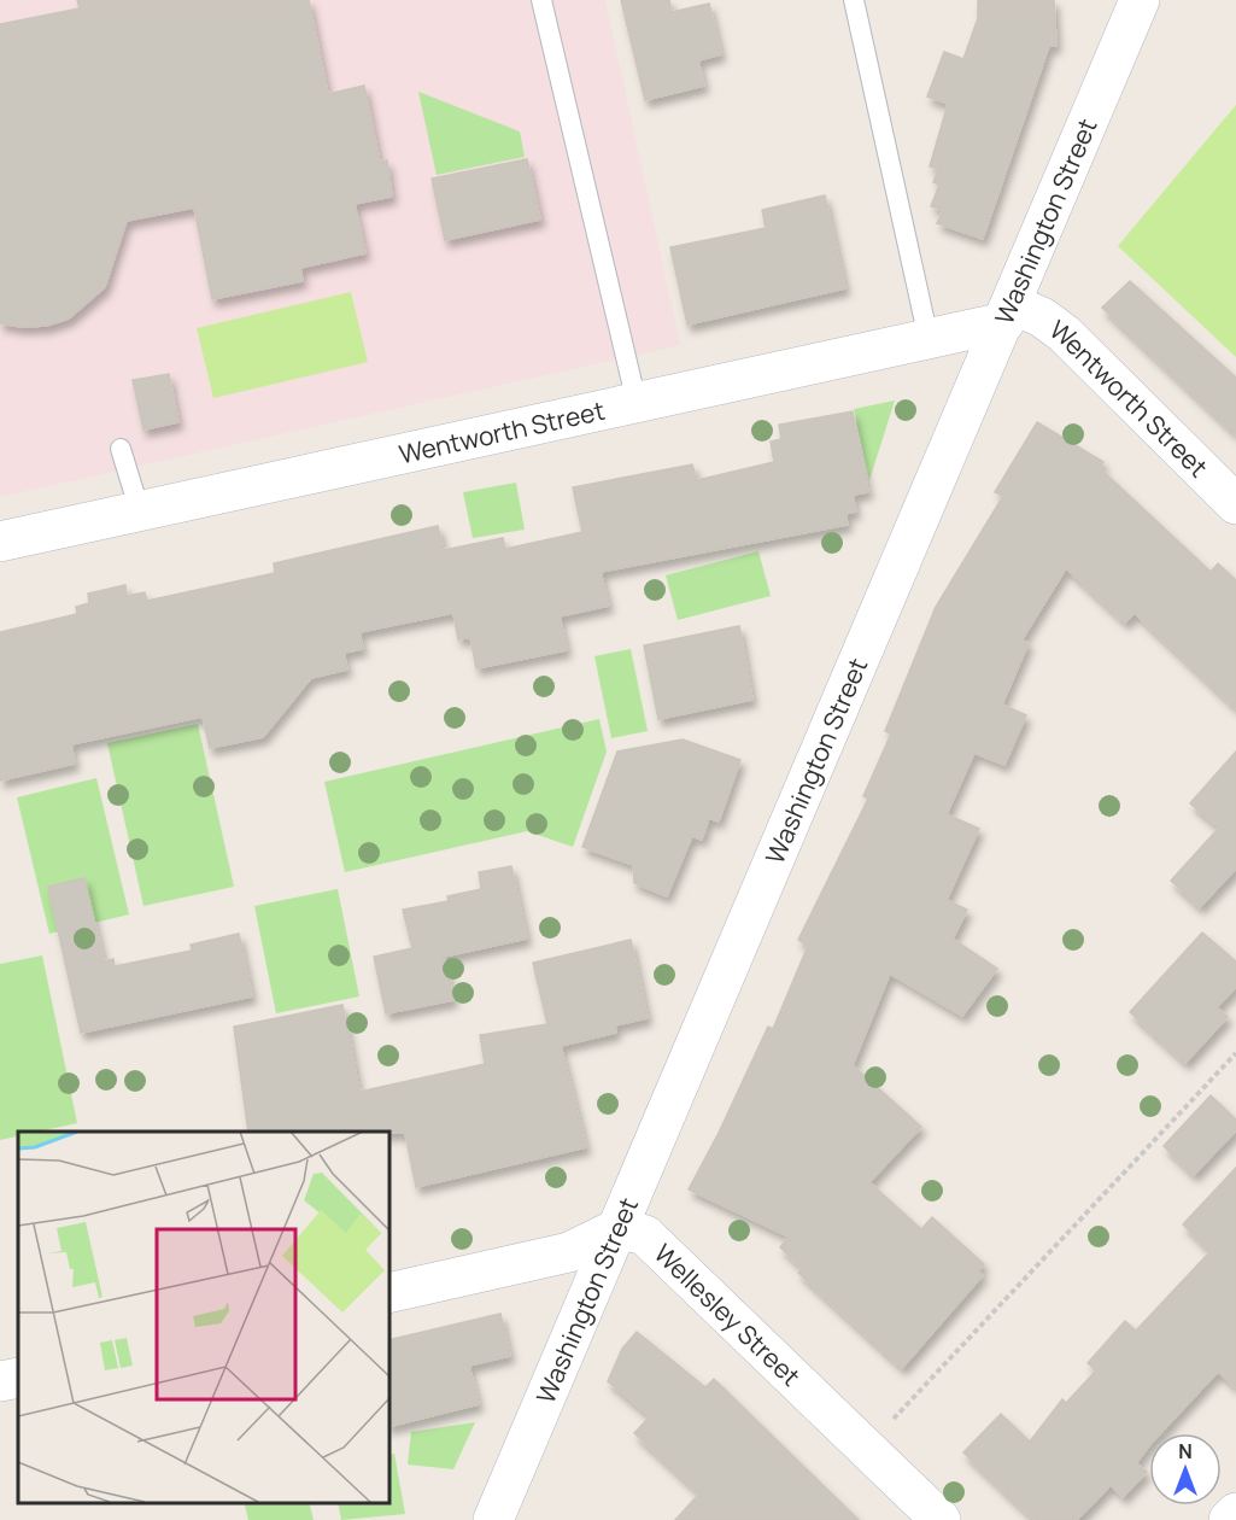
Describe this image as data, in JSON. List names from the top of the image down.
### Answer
{
  "streets": {
    "street": ["Washington Street", "Wentworth Street", "Wellesley Street"]
  },
  "crossings": [
    ["Washington Street", "Wentworth Street"],
    ["Washington Street", "Wellesley Street"]
  ],
  "north": "top"
}
